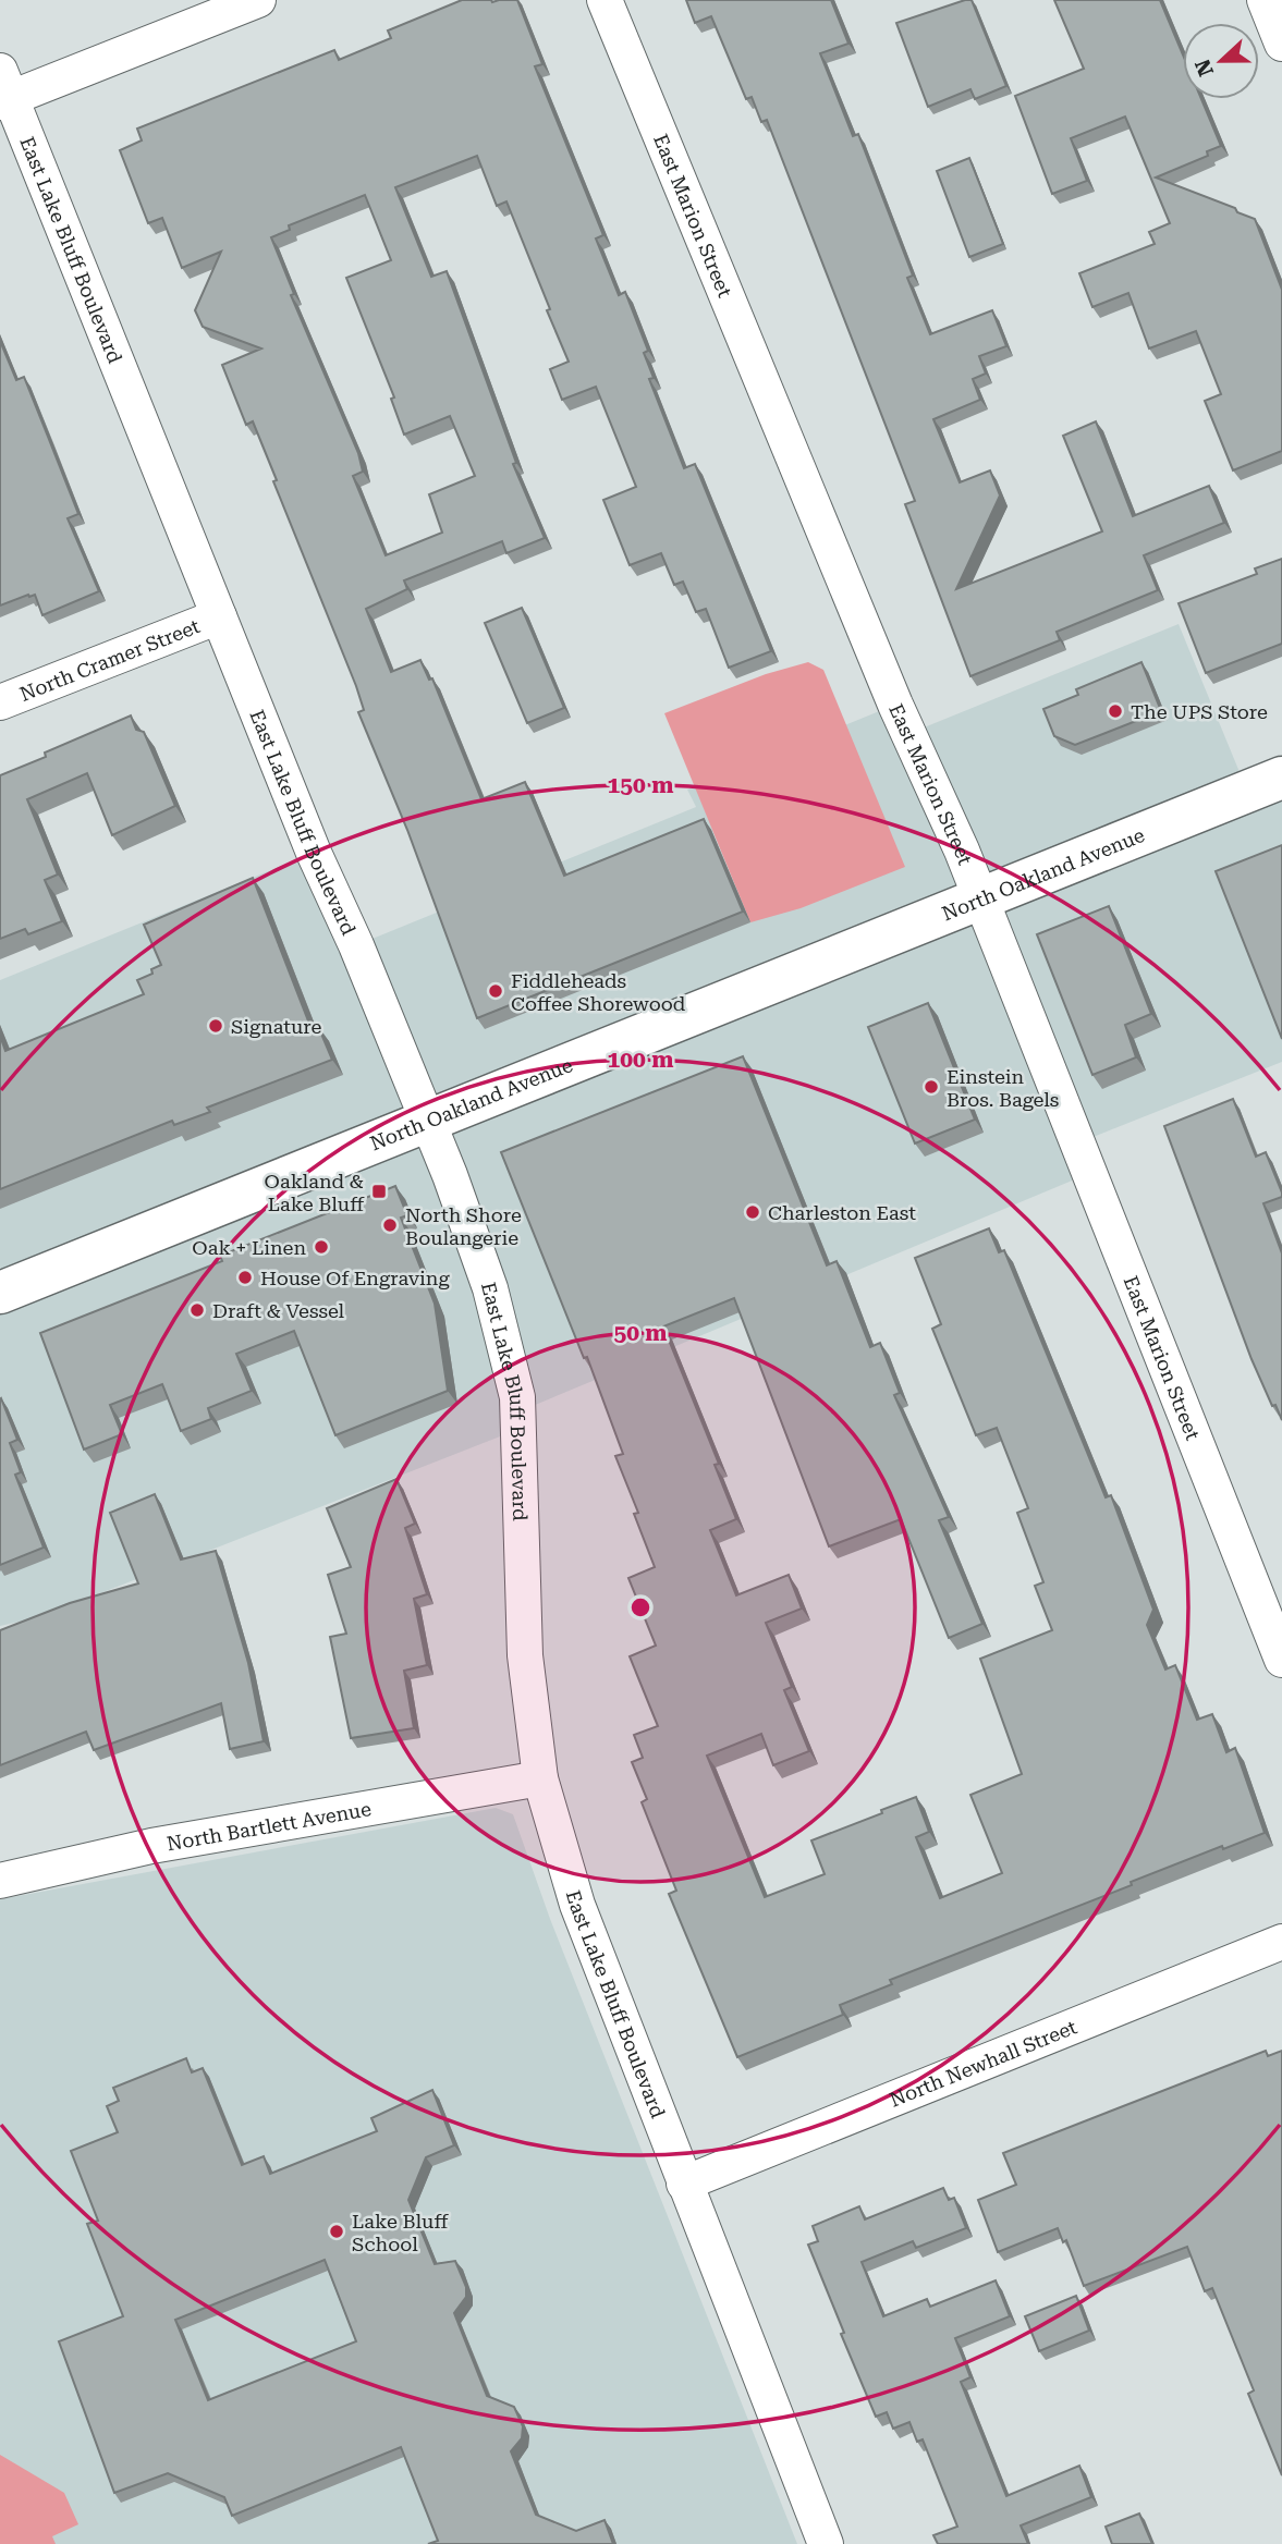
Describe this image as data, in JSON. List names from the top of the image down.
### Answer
{
  "streets": {
    "main road": ["North Oakland Avenue"],
    "street": [
      "East Marion Street",
      "East Lake Bluff Boulevard",
      "North Cramer Street",
      "North Bartlett Avenue",
      "North Newhall Street"
    ]
  },
  "crossings": [
    ["East Marion Street", "North Oakland Avenue"],
    ["East Lake Bluff Boulevard", "North Cramer Street"],
    ["East Lake Bluff Boulevard", "North Oakland Avenue"],
    ["East Lake Bluff Boulevard", "North Bartlett Avenue"],
    ["East Lake Bluff Boulevard", "North Newhall Street"]
  ],
  "places": {
    "other": [
      "The UPS Store",
      "Fiddleheads Coffee Shorewood",
      "Signature",
      "Einstein Bros. Bagels",
      "Charleston East",
      "North Shore Boulangerie",
      "Oak + Linen",
      "House Of Engraving",
      "Draft & Vessel",
      "Lake Bluff School"
    ],
    "transit": ["Oakland & Lake Bluff"]
  },
  "north": "left",
  "rings": ["150 m", "100 m", "50 m"]
}
